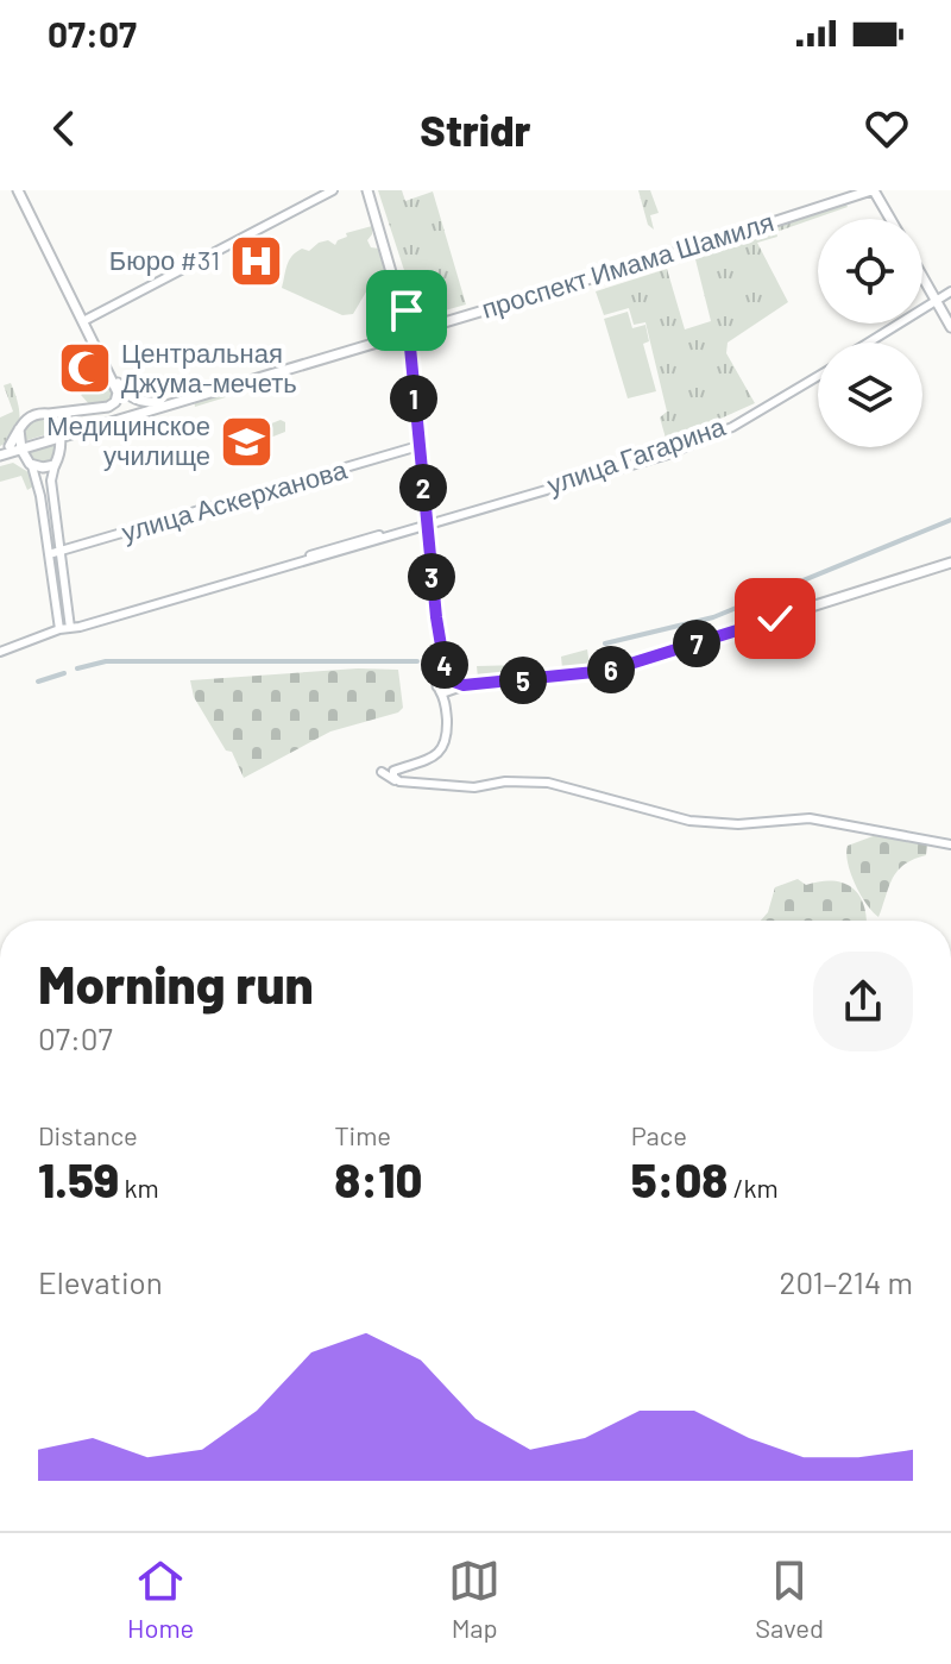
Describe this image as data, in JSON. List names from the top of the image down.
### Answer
{
  "streets": {
    "main road": ["проспект Имама Шамиля", "улица Гагарина", "улица Аскерханова"]
  },
  "places": {
    "hospital": ["Бюро #31"],
    "mosque": ["Центральная Джума-мечеть"],
    "school or university": ["Медицинское училище"]
  },
  "page": {
    "status": "07:07",
    "header": "Stridr",
    "pins": [
      "1",
      "2",
      "3",
      "7",
      "4",
      "6",
      "5"
    ],
    "heading": ["Morning run", "07:07"],
    "stats": [
      ["Distance", "1.59 km"],
      ["Time", "8:10"],
      ["Pace", "5:08 /km"]
    ],
    "chart": ["Elevation", "201–214 m"],
    "tabs": ["Home", "Map", "Saved"]
  }
}
